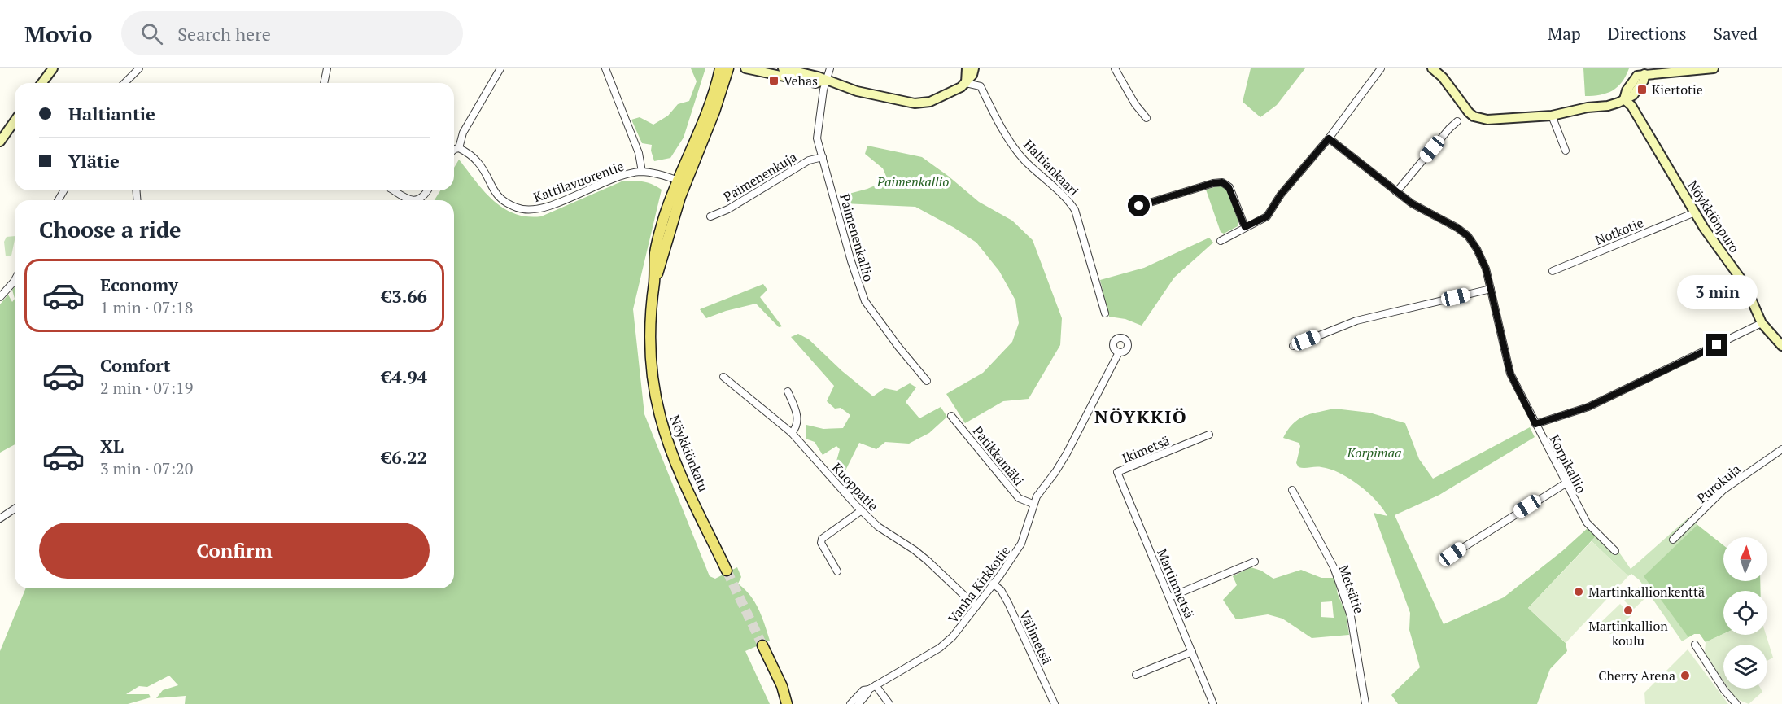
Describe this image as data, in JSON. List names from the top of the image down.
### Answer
{
  "streets": {
    "main road": ["Nöykkiönkatu"],
    "street": [
      "Haltiankaari",
      "Paimenenkuja",
      "Kattilavuorentie",
      "Nöykkiönpuro",
      "Notkotie",
      "Paimenenkallio",
      "Ikimetsä",
      "Patikkamäki",
      "Korpikallio",
      "Purokuja",
      "Kuoppatie",
      "Martinmetsä",
      "Vanha Kirkkotie",
      "Metsätie",
      "Välimetsä"
    ]
  },
  "crossings": [
    ["Paimenenkuja", "Paimenenkallio"],
    ["Kattilavuorentie", "Nöykkiönkatu"],
    ["Nöykkiönpuro", "Notkotie"],
    ["Ikimetsä", "Martinmetsä"],
    ["Patikkamäki", "Vanha Kirkkotie"],
    ["Kuoppatie", "Vanha Kirkkotie"],
    ["Vanha Kirkkotie", "Välimetsä"]
  ],
  "districts": ["NÖYKKIÖ"],
  "parks": ["Paimenkallio", "Korpimaa"],
  "places": {
    "transit": ["Vehas", "Kiertotie"],
    "other": ["Martinkallionkenttä", "Martinkallion koulu", "Cherry Arena"]
  },
  "north": "top",
  "page": {
    "header": "Movio",
    "search": "Search here",
    "nav": ["Map", "Directions", "Saved"],
    "banner": ["Haltiantie", "Ylätie"],
    "heading": "Choose a ride",
    "list": [
      {
        "name": "Economy",
        "note": "1 min · 07:18",
        "value": "€3.66"
      },
      {
        "name": "Comfort",
        "note": "2 min · 07:19",
        "value": "€4.94"
      },
      {
        "name": "XL",
        "note": "3 min · 07:20",
        "value": "€6.22"
      }
    ],
    "bubble": "3 min",
    "buttons": "Confirm"
  }
}
